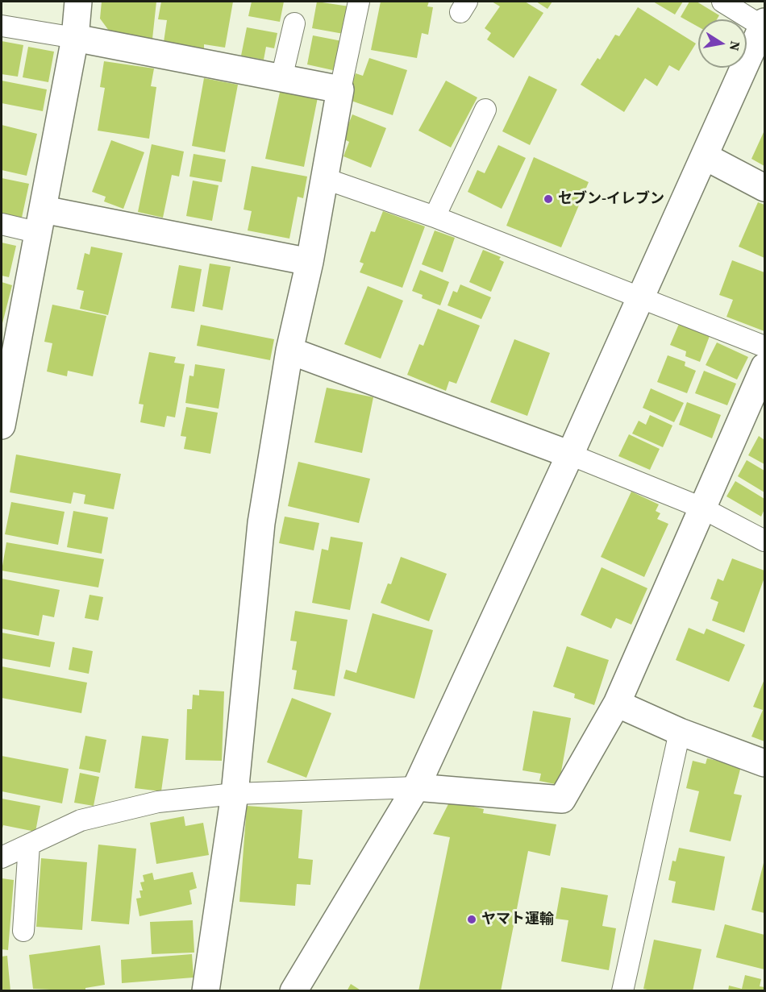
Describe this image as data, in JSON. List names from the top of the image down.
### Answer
{
  "places": ["セブン-イレブン", "ヤマト運輸"],
  "north": "right"
}
